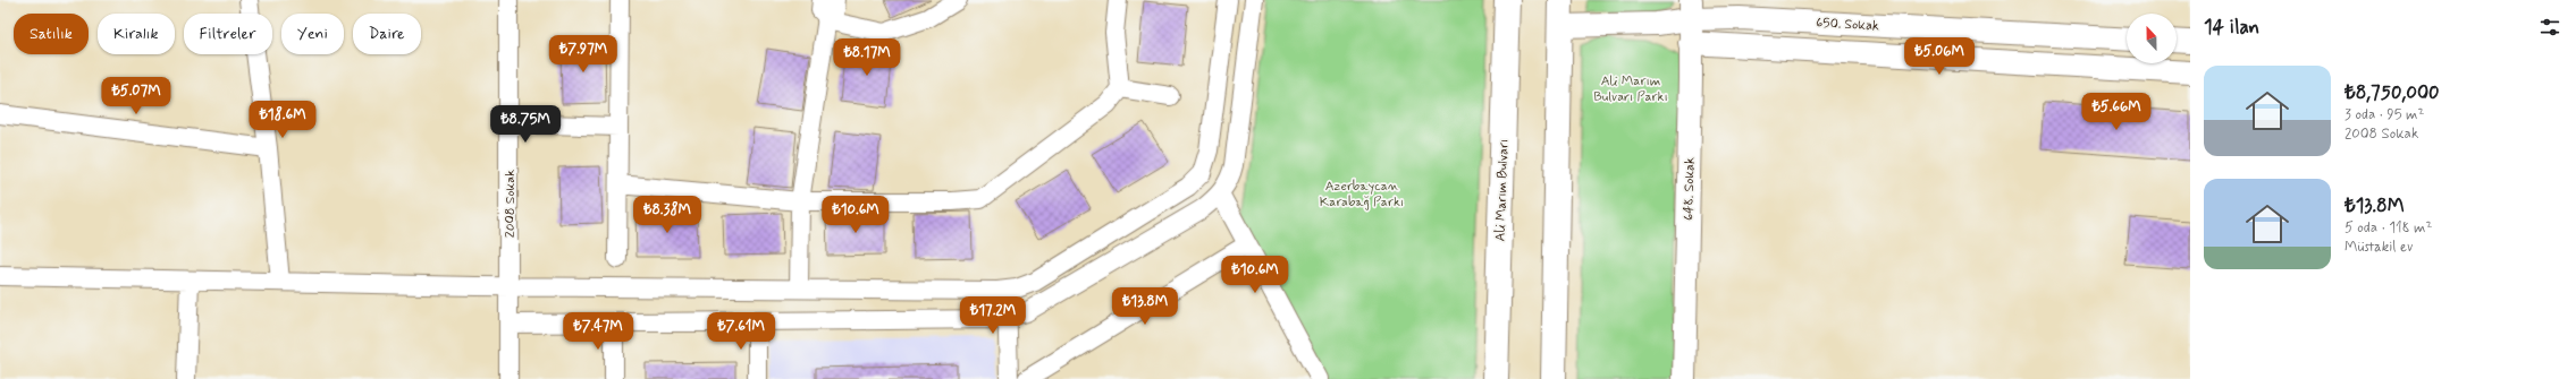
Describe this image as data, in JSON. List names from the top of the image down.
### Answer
{
  "streets": {
    "main road": ["Ali Marım Bulvarı"],
    "street": ["650. Sokak", "648. Sokak", "2008 Sokak"]
  },
  "crossings": [
    ["650. Sokak", "648. Sokak"]
  ],
  "parks": ["Ali Marım Bulvarı Parkı", "Azerbaycan Karabağ Parkı"],
  "north": "top",
  "page": {
    "heading": "14 ilan",
    "chip": [
      "Satılık",
      "Kiralık",
      "Filtreler",
      "Yeni",
      "Daire"
    ],
    "price": [
      "₺7.97M",
      "₺5.06M",
      "₺8.17M",
      "₺5.07M",
      "₺5.66M",
      "₺18.6M",
      "₺8.75M",
      "₺8.38M",
      "₺10.6M",
      "₺10.6M",
      "₺13.8M",
      "₺17.2M",
      "₺7.47M",
      "₺7.61M"
    ],
    "list": [
      {
        "name": "₺8,750,000",
        "note": "3 oda · 95 m² · 2008 Sokak"
      },
      {
        "name": "₺13.8M",
        "note": "5 oda · 118 m² · Müstakil ev"
      }
    ]
  }
}
